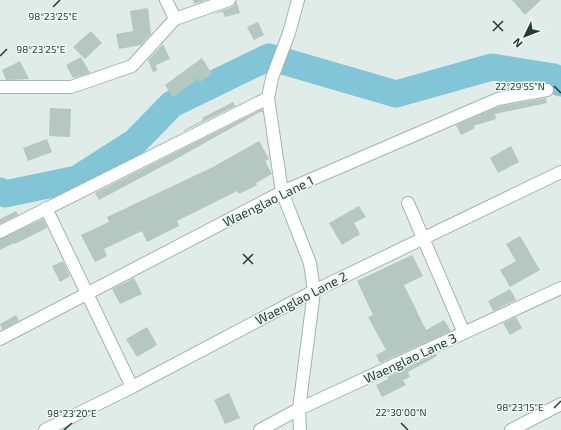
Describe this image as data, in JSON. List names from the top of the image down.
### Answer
{
  "streets": {
    "street": ["Waenglao Lane 1", "Waenglao Lane 2", "Waenglao Lane 3"]
  },
  "north": "bottom left",
  "coordinates": [
    "98°23'25\"E",
    "22°29'55\"N",
    "98°23'15\"E",
    "22°30'00\"N",
    "98°23'20\"E"
  ]
}
